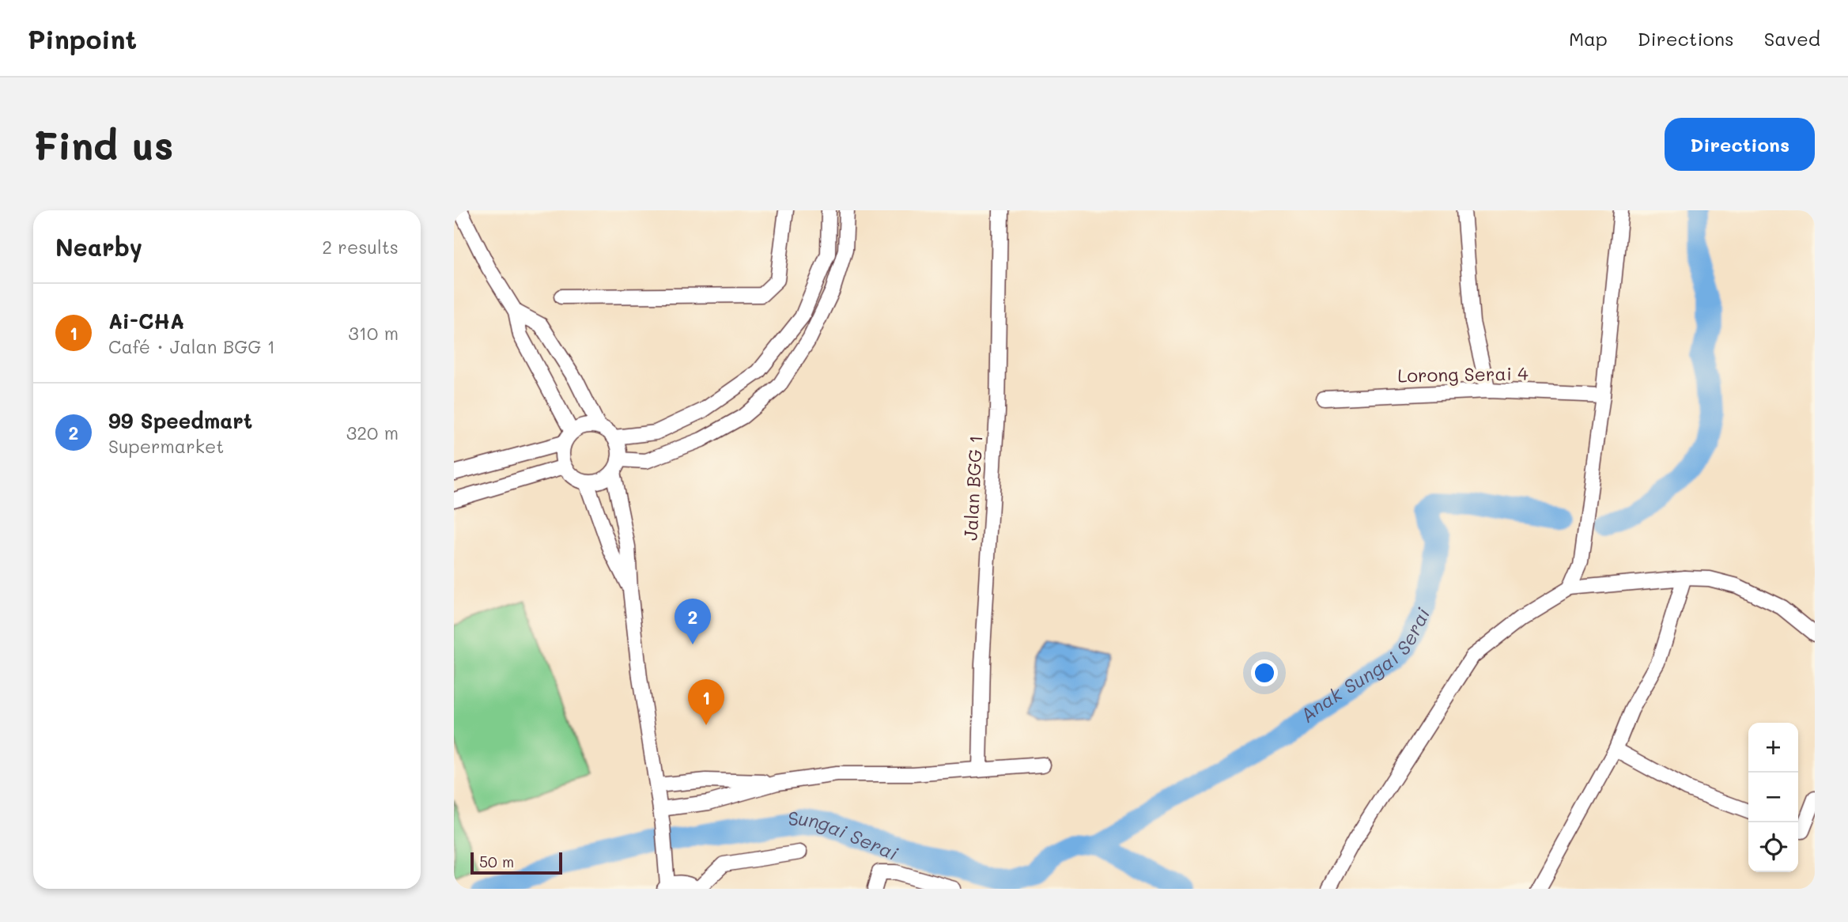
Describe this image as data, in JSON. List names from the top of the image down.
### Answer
{
  "streets": {
    "street": ["Lorong Serai 4", "Jalan BGG 1"]
  },
  "water": ["Anak Sungai Serai", "Sungai Serai"],
  "scale_bar": "50 m",
  "page": {
    "header": "Pinpoint",
    "nav": ["Map", "Directions", "Saved"],
    "buttons": "Directions",
    "title": "Find us",
    "heading": ["Nearby", "2 results"],
    "list": [
      {
        "mark": "1",
        "name": "Ai-CHA",
        "note": "Café · Jalan BGG 1",
        "value": "310 m"
      },
      {
        "mark": "2",
        "name": "99 Speedmart",
        "note": "Supermarket",
        "value": "320 m"
      }
    ],
    "pins": ["2", "1"],
    "map_buttons": ["+", "−"],
    "scale": "50 m"
  }
}
